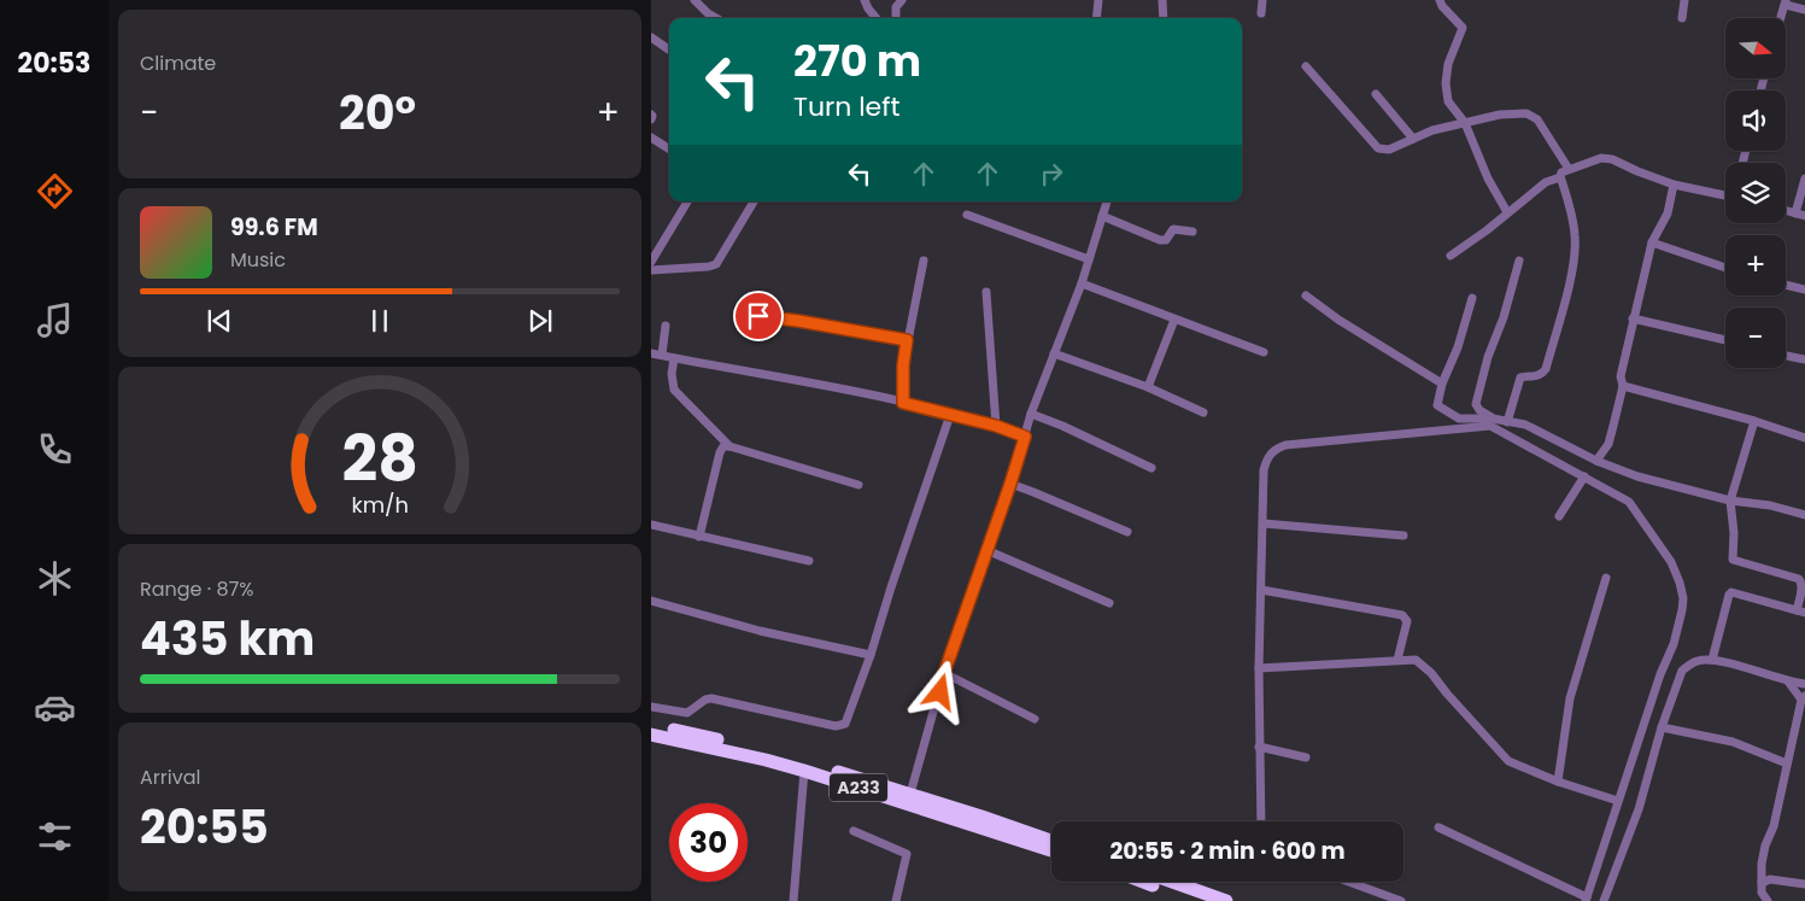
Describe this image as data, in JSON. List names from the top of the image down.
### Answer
{
  "streets": {
    "highway": ["A233"]
  },
  "north": "right",
  "page": {
    "tabs": "20:53",
    "tile": [
      "Climate",
      ["Range · 87%", "435 km"],
      ["Arrival", "20:55"]
    ],
    "map_buttons": ["+", "−"],
    "turn": ["270 m", "Turn left"],
    "heat": ["−", "20°", "+"],
    "song": ["99.6 FM", "Music"],
    "limit": "30",
    "trip": "20:55 · 2 min · 600 m",
    "gauge": ["28", "km/h"]
  }
}
